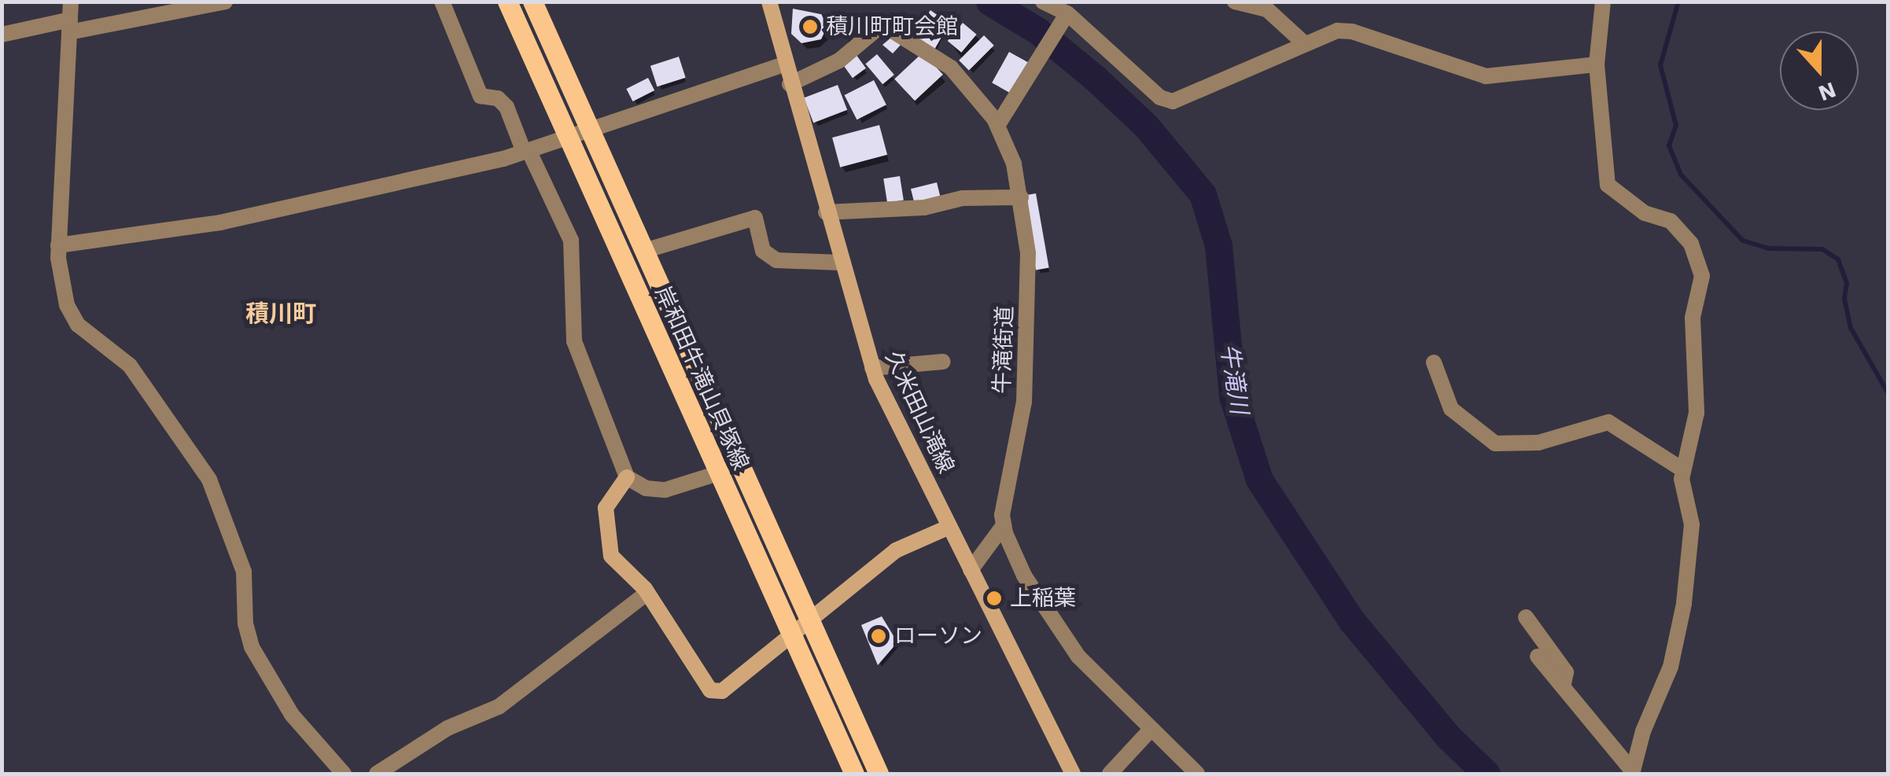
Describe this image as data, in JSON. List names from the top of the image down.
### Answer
{
  "streets": {
    "main road": ["岸和田牛滝山貝塚線"],
    "street": ["牛滝街道", "久米田山滝線"]
  },
  "crossings": [
    ["牛滝街道", "久米田山滝線"]
  ],
  "districts": ["積川町"],
  "water": ["牛滝川"],
  "places": ["積川町町会館", "上稲葉", "ローソン"],
  "north": "bottom"
}
